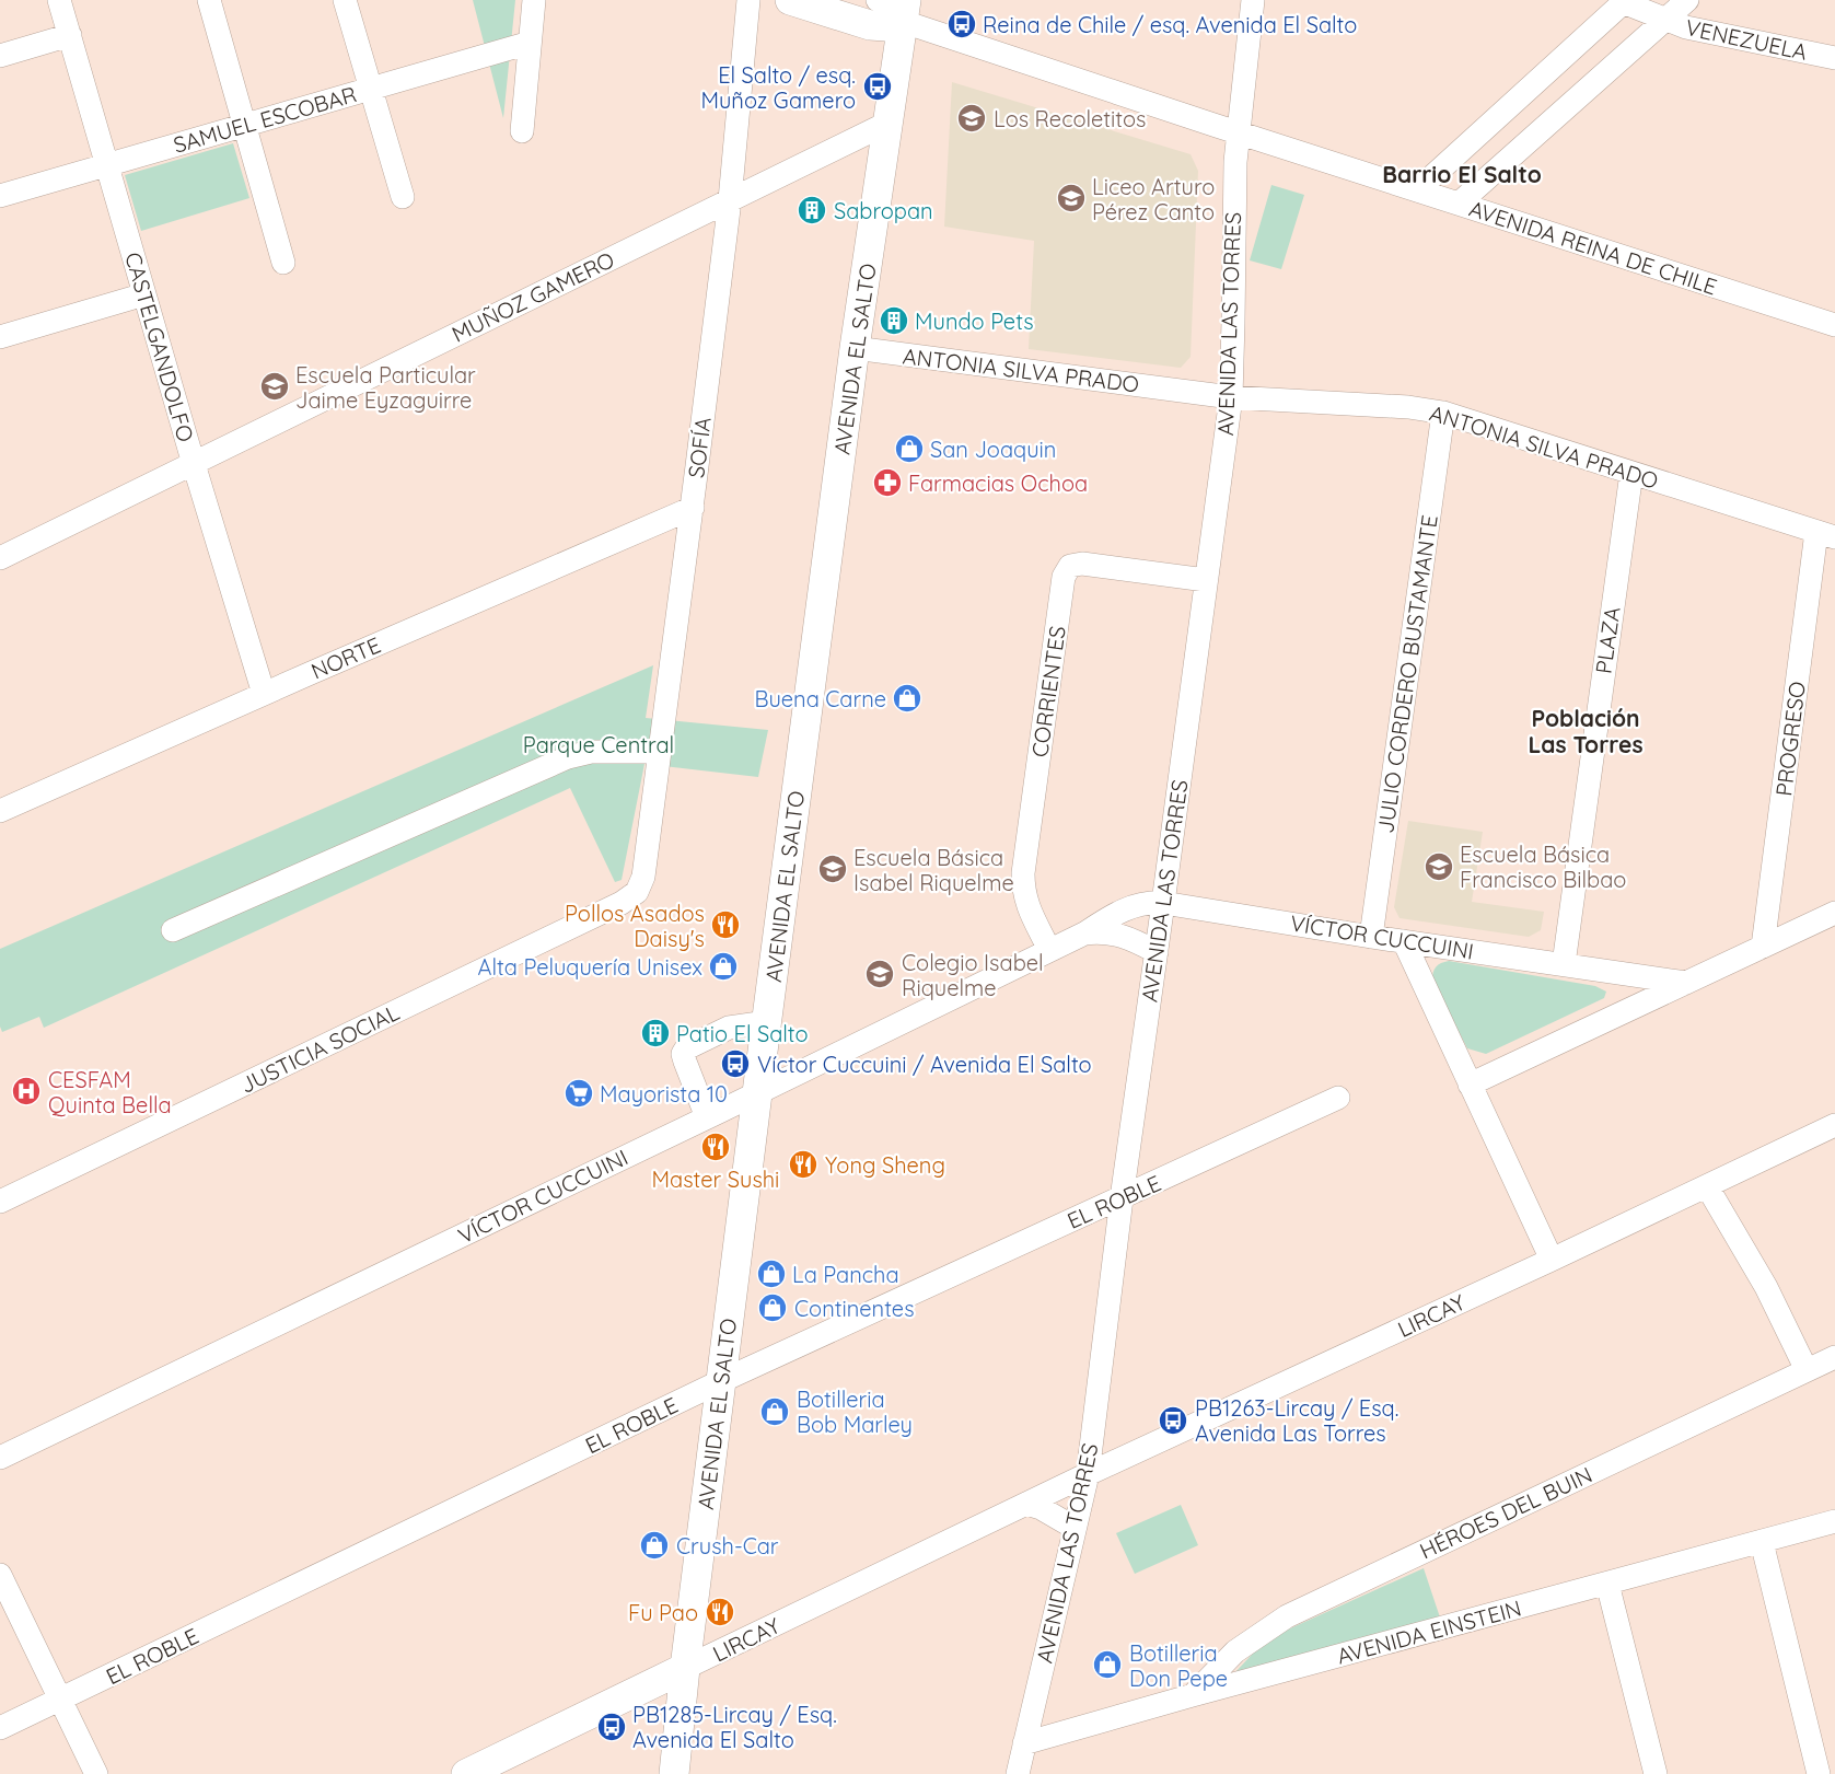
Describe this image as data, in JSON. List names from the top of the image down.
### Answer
{
  "streets": {
    "main road": ["AVENIDA EL SALTO", "LIRCAY"],
    "street": [
      "VENEZUELA",
      "SAMUEL ESCOBAR",
      "AVENIDA REINA DE CHILE",
      "MUÑOZ GAMERO",
      "AVENIDA LAS TORRES",
      "CASTELGANDOLFO",
      "ANTONIA SILVA PRADO",
      "SOFÍA",
      "PLAZA",
      "NORTE",
      "JULIO CORDERO BUSTAMANTE",
      "CORRIENTES",
      "PROGRESO",
      "VÍCTOR CUCCUINI",
      "JUSTICIA SOCIAL",
      "EL ROBLE",
      "HÉROES DEL BUIN",
      "AVENIDA EINSTEIN"
    ]
  },
  "crossings": [
    ["SAMUEL ESCOBAR", "CASTELGANDOLFO"],
    ["AVENIDA REINA DE CHILE", "AVENIDA LAS TORRES"],
    ["AVENIDA REINA DE CHILE", "AVENIDA EL SALTO"],
    ["MUÑOZ GAMERO", "CASTELGANDOLFO"],
    ["MUÑOZ GAMERO", "AVENIDA EL SALTO"],
    ["MUÑOZ GAMERO", "SOFÍA"],
    ["AVENIDA LAS TORRES", "ANTONIA SILVA PRADO"],
    ["AVENIDA LAS TORRES", "CORRIENTES"],
    ["AVENIDA LAS TORRES", "VÍCTOR CUCCUINI"],
    ["AVENIDA LAS TORRES", "EL ROBLE"],
    ["AVENIDA LAS TORRES", "LIRCAY"],
    ["AVENIDA LAS TORRES", "AVENIDA EINSTEIN"],
    ["CASTELGANDOLFO", "NORTE"],
    ["AVENIDA EL SALTO", "ANTONIA SILVA PRADO"],
    ["AVENIDA EL SALTO", "VÍCTOR CUCCUINI"],
    ["AVENIDA EL SALTO", "EL ROBLE"],
    ["AVENIDA EL SALTO", "LIRCAY"],
    ["ANTONIA SILVA PRADO", "PLAZA"],
    ["ANTONIA SILVA PRADO", "JULIO CORDERO BUSTAMANTE"],
    ["ANTONIA SILVA PRADO", "PROGRESO"],
    ["SOFÍA", "NORTE"],
    ["SOFÍA", "JUSTICIA SOCIAL"],
    ["PLAZA", "VÍCTOR CUCCUINI"],
    ["JULIO CORDERO BUSTAMANTE", "VÍCTOR CUCCUINI"],
    ["CORRIENTES", "VÍCTOR CUCCUINI"],
    ["HÉROES DEL BUIN", "AVENIDA EINSTEIN"]
  ],
  "districts": ["Barrio El Salto", "Población Las Torres"],
  "parks": ["Parque Central"],
  "places": {
    "bus stop": [
      "Reina de Chile / esq. Avenida El Salto",
      "El Salto / esq. Muñoz Gamero",
      "Víctor Cuccuini / Avenida El Salto",
      "PB1263-Lircay / Esq. Avenida Las Torres",
      "PB1285-Lircay / Esq. Avenida El Salto"
    ],
    "school or university": [
      "Los Recoletitos",
      "Liceo Arturo Pérez Canto",
      "Escuela Particular Jaime Eyzaguirre",
      "Escuela Básica Francisco Bilbao",
      "Escuela Básica Isabel Riquelme",
      "Colegio Isabel Riquelme"
    ],
    "building": ["Sabropan", "Mundo Pets", "Patio El Salto"],
    "shop": [
      "San Joaquin",
      "Buena Carne",
      "Alta Peluquería Unisex",
      "La Pancha",
      "Continentes",
      "Botilleria Bob Marley",
      "Crush-Car",
      "Botilleria Don Pepe"
    ],
    "pharmacy": ["Farmacias Ochoa"],
    "restaurant": [
      "Pollos Asados Daisy's",
      "Master Sushi",
      "Yong Sheng",
      "Fu Pao"
    ],
    "hospital": ["CESFAM Quinta Bella"],
    "supermarket": ["Mayorista 10"]
  }
}
